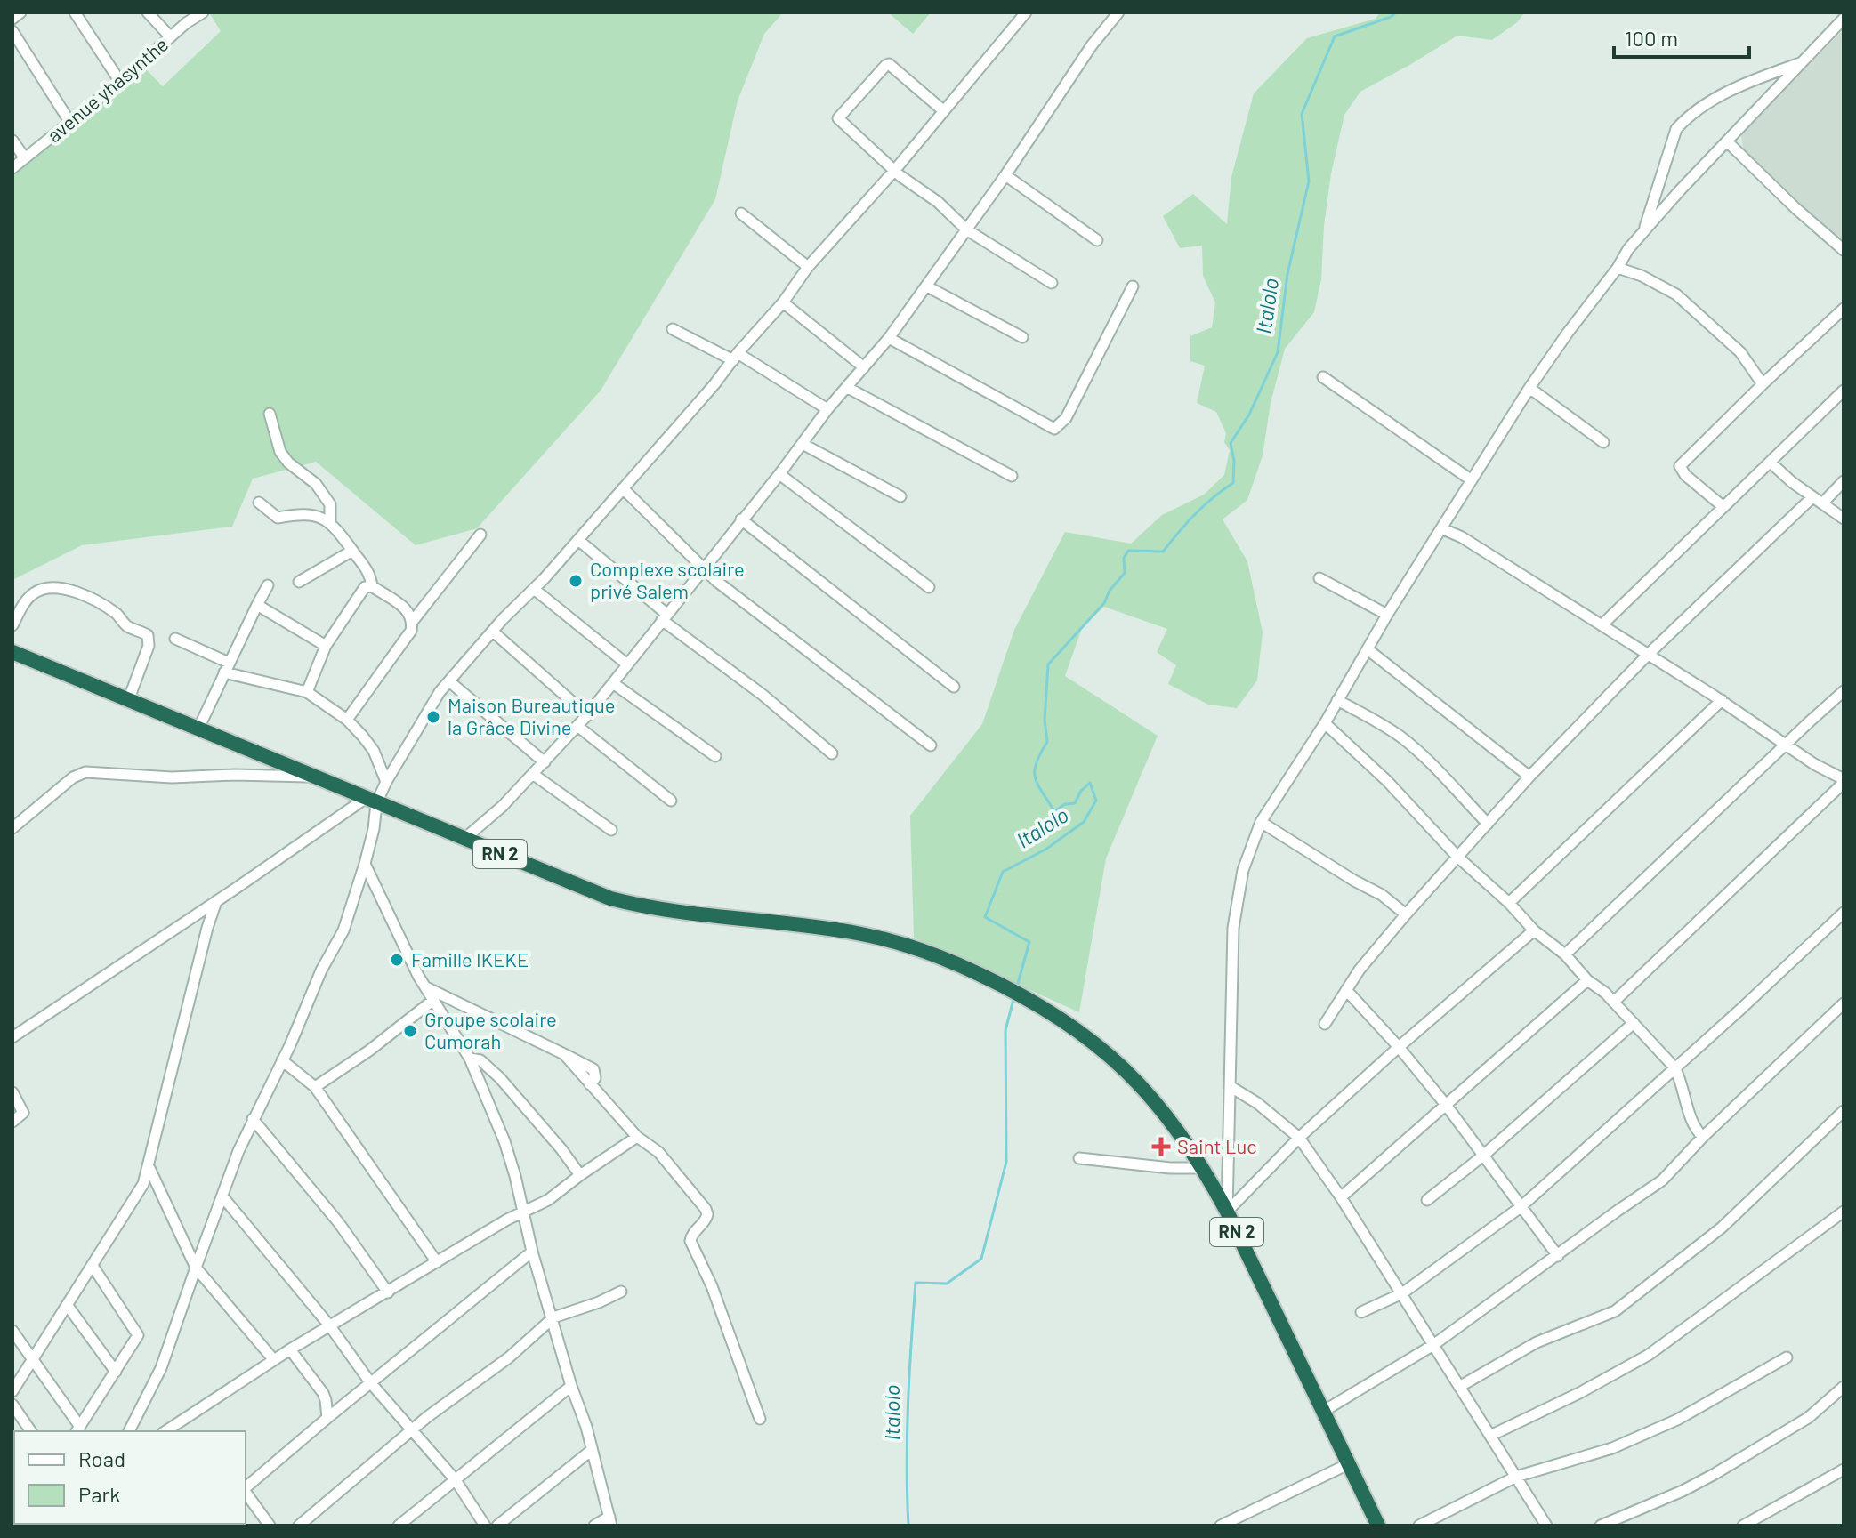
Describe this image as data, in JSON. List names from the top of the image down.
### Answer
{
  "streets": {
    "highway": ["RN 2"],
    "street": ["avenue yhasynthe"]
  },
  "water": ["Italolo"],
  "places": {
    "other": [
      "Complexe scolaire privé Salem",
      "Maison Bureautique la Grâce Divine",
      "Famille IKEKE",
      "Groupe scolaire Cumorah"
    ],
    "health": ["Saint Luc"]
  },
  "legend": ["Road", "Park"],
  "scale_bar": "100 m"
}
